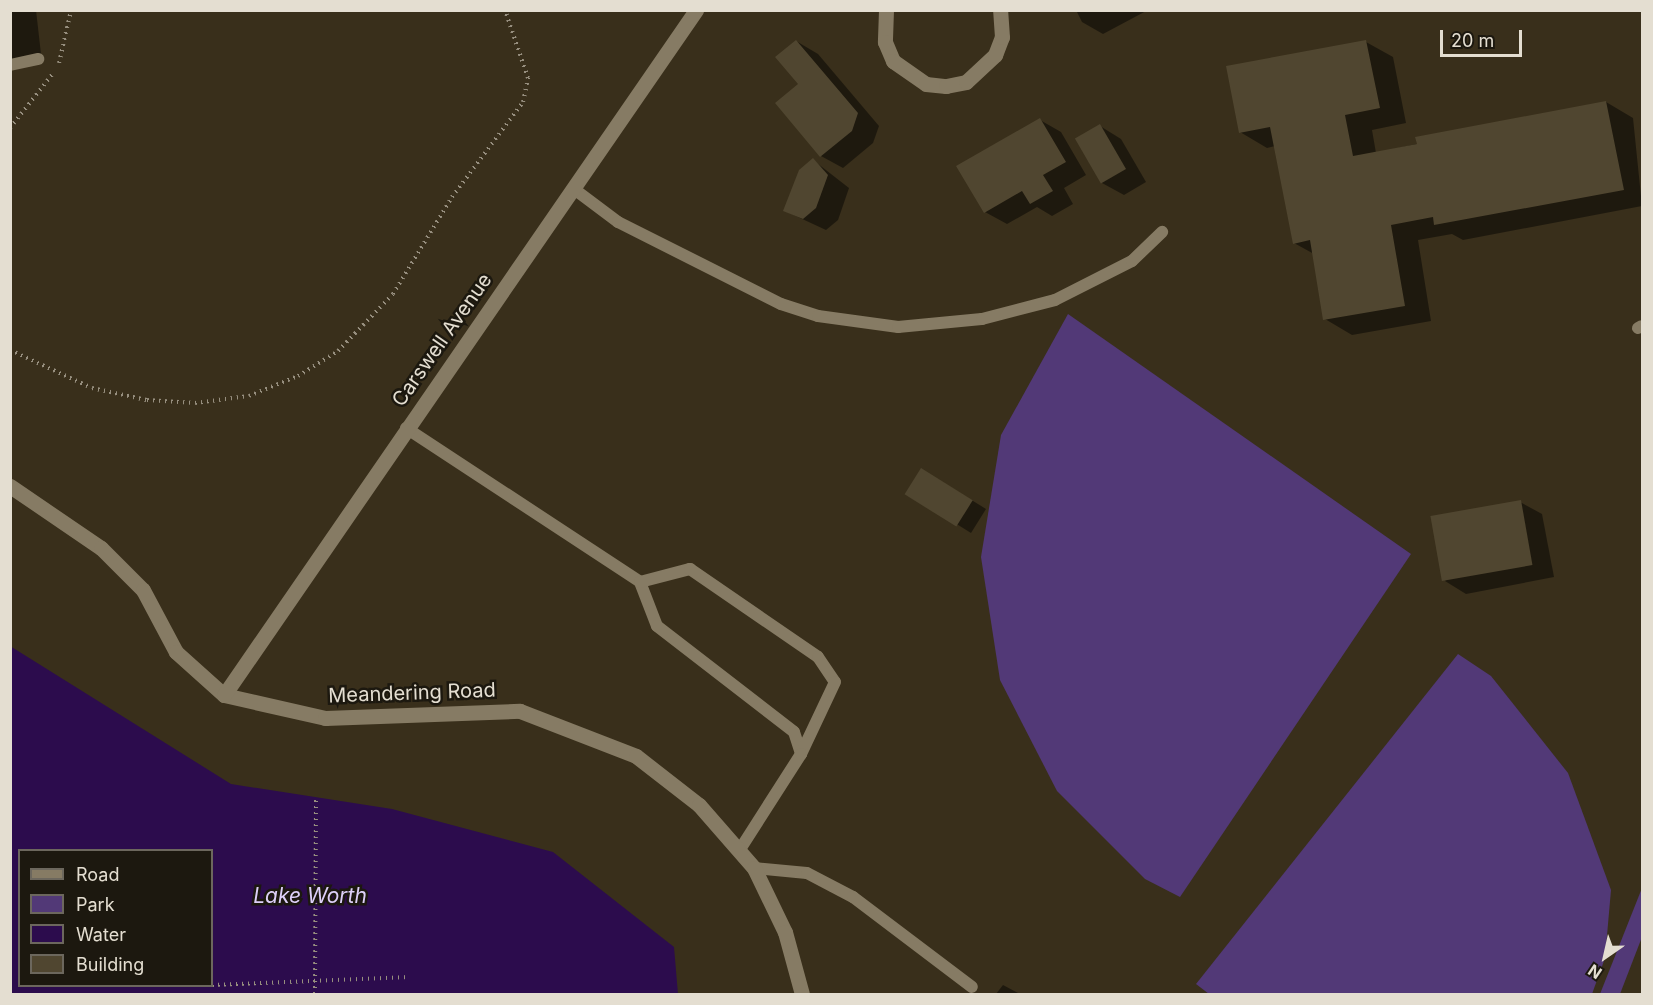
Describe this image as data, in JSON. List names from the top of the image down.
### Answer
{
  "streets": {
    "street": ["Carswell Avenue", "Meandering Road"]
  },
  "crossings": [
    ["Carswell Avenue", "Meandering Road"]
  ],
  "water": ["Lake Worth"],
  "legend": [
    "Road",
    "Park",
    "Water",
    "Building"
  ],
  "scale_bar": "20 m",
  "north": "bottom left"
}
